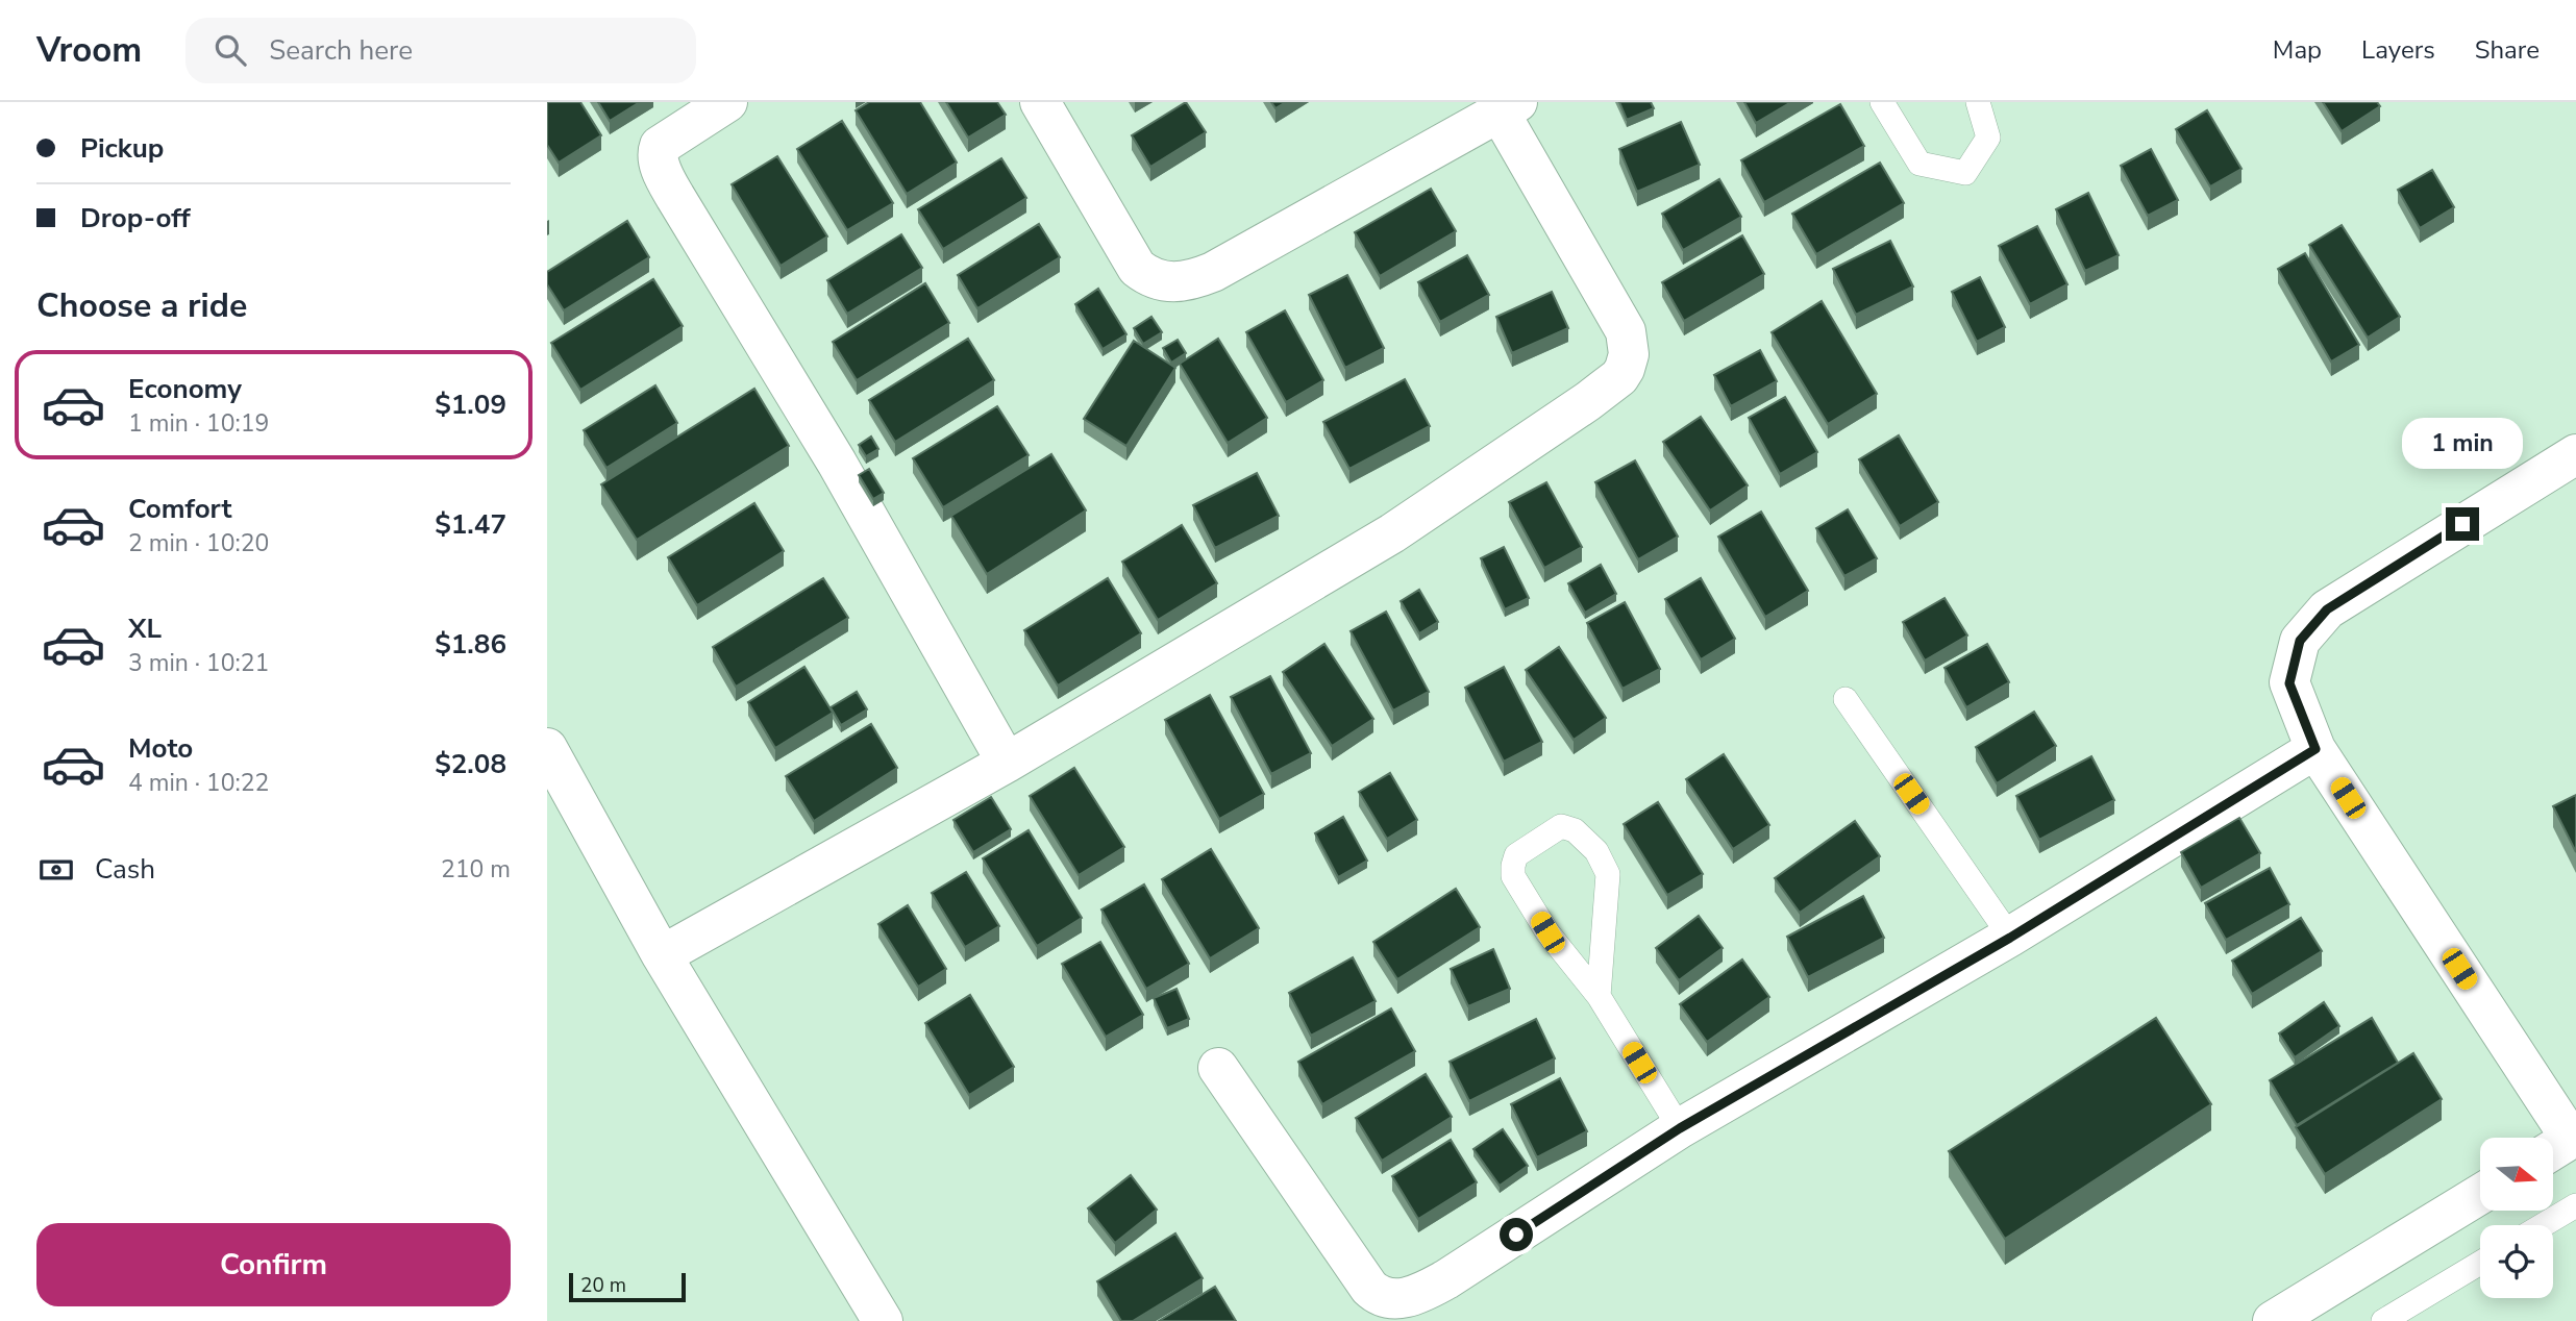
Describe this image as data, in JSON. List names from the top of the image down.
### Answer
{
  "scale_bar": "20 m",
  "north": "right",
  "page": {
    "header": "Vroom",
    "search": "Search here",
    "nav": ["Map", "Layers", "Share"],
    "banner": ["Pickup", "Drop-off"],
    "heading": "Choose a ride",
    "list": [
      {
        "name": "Economy",
        "note": "1 min · 10:19",
        "value": "$1.09"
      },
      {
        "name": "Comfort",
        "note": "2 min · 10:20",
        "value": "$1.47"
      },
      {
        "name": "XL",
        "note": "3 min · 10:21",
        "value": "$1.86"
      },
      {
        "name": "Moto",
        "note": "4 min · 10:22",
        "value": "$2.08"
      }
    ],
    "bubble": "1 min",
    "pay": ["Cash", "210 m"],
    "buttons": "Confirm",
    "scale": "20 m"
  }
}
